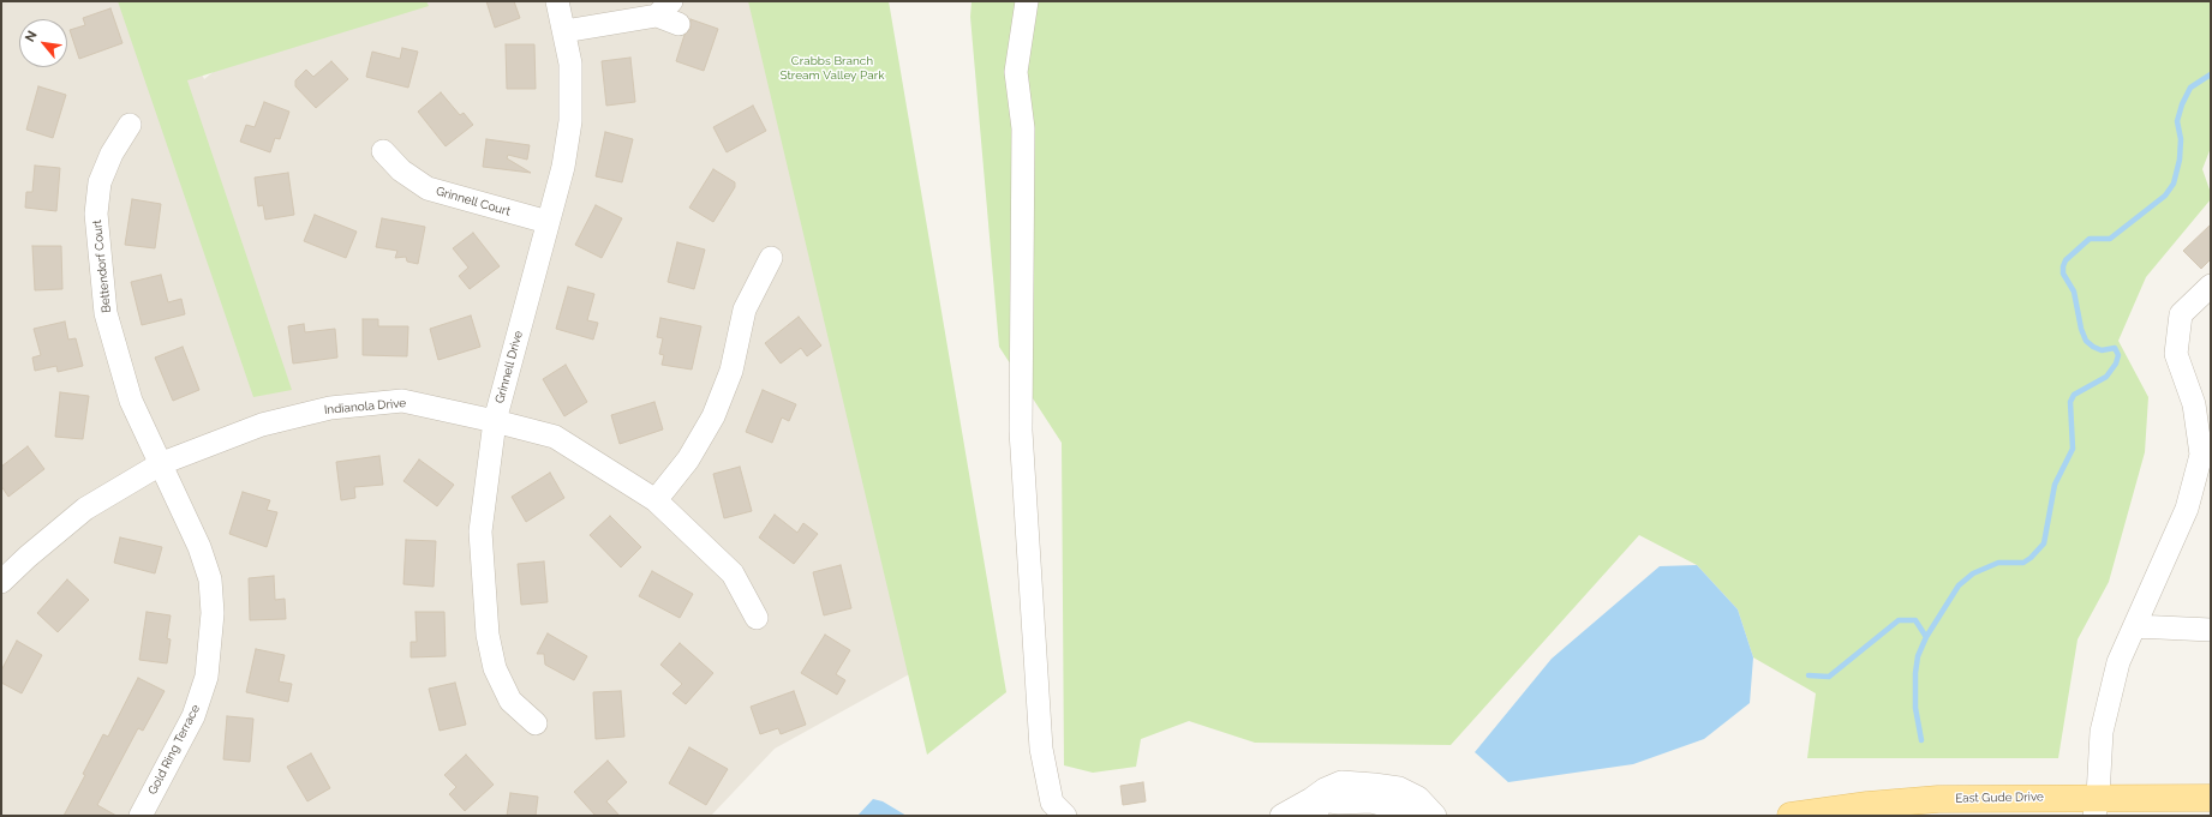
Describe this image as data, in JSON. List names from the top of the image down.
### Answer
{
  "streets": {
    "main road": ["East Gude Drive"],
    "street": [
      "Grinnell Court",
      "Bettendorf Court",
      "Grinnell Drive",
      "Indianola Drive",
      "Gold Ring Terrace"
    ]
  },
  "crossings": [
    ["Grinnell Court", "Grinnell Drive"],
    ["Bettendorf Court", "Indianola Drive"],
    ["Bettendorf Court", "Gold Ring Terrace"],
    ["Grinnell Drive", "Indianola Drive"],
    ["Indianola Drive", "Gold Ring Terrace"]
  ],
  "parks": ["Crabbs Branch Stream Valley Park"],
  "north": "top left"
}
